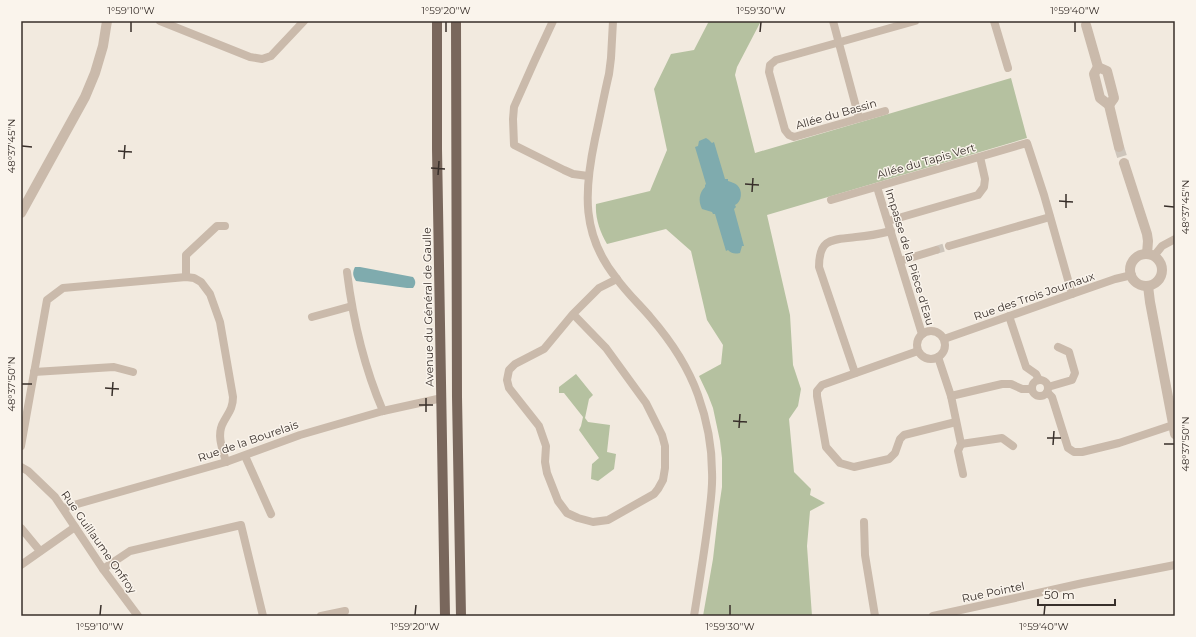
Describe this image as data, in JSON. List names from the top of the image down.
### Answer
{
  "streets": {
    "main road": ["Avenue du Général de Gaulle"],
    "street": [
      "Allée du Bassin",
      "Allée du Tapis Vert",
      "Impasse de la Pièce d'Eau",
      "Rue des Trois Journaux",
      "Rue de la Bourelais",
      "Rue Guillaume Onfroy",
      "Rue Pointel"
    ]
  },
  "crossings": [
    ["Allée du Tapis Vert", "Impasse de la Pièce d'Eau"],
    ["Impasse de la Pièce d'Eau", "Rue des Trois Journaux"],
    ["Avenue du Général de Gaulle", "Rue de la Bourelais"],
    ["Rue de la Bourelais", "Rue Guillaume Onfroy"]
  ],
  "scale_bar": "50 m",
  "coordinates": [
    "1°59'10\"W",
    "1°59'20\"W",
    "1°59'30\"W",
    "1°59'40\"W",
    "48°37'45\"N",
    "48°37'50\"N"
  ]
}
